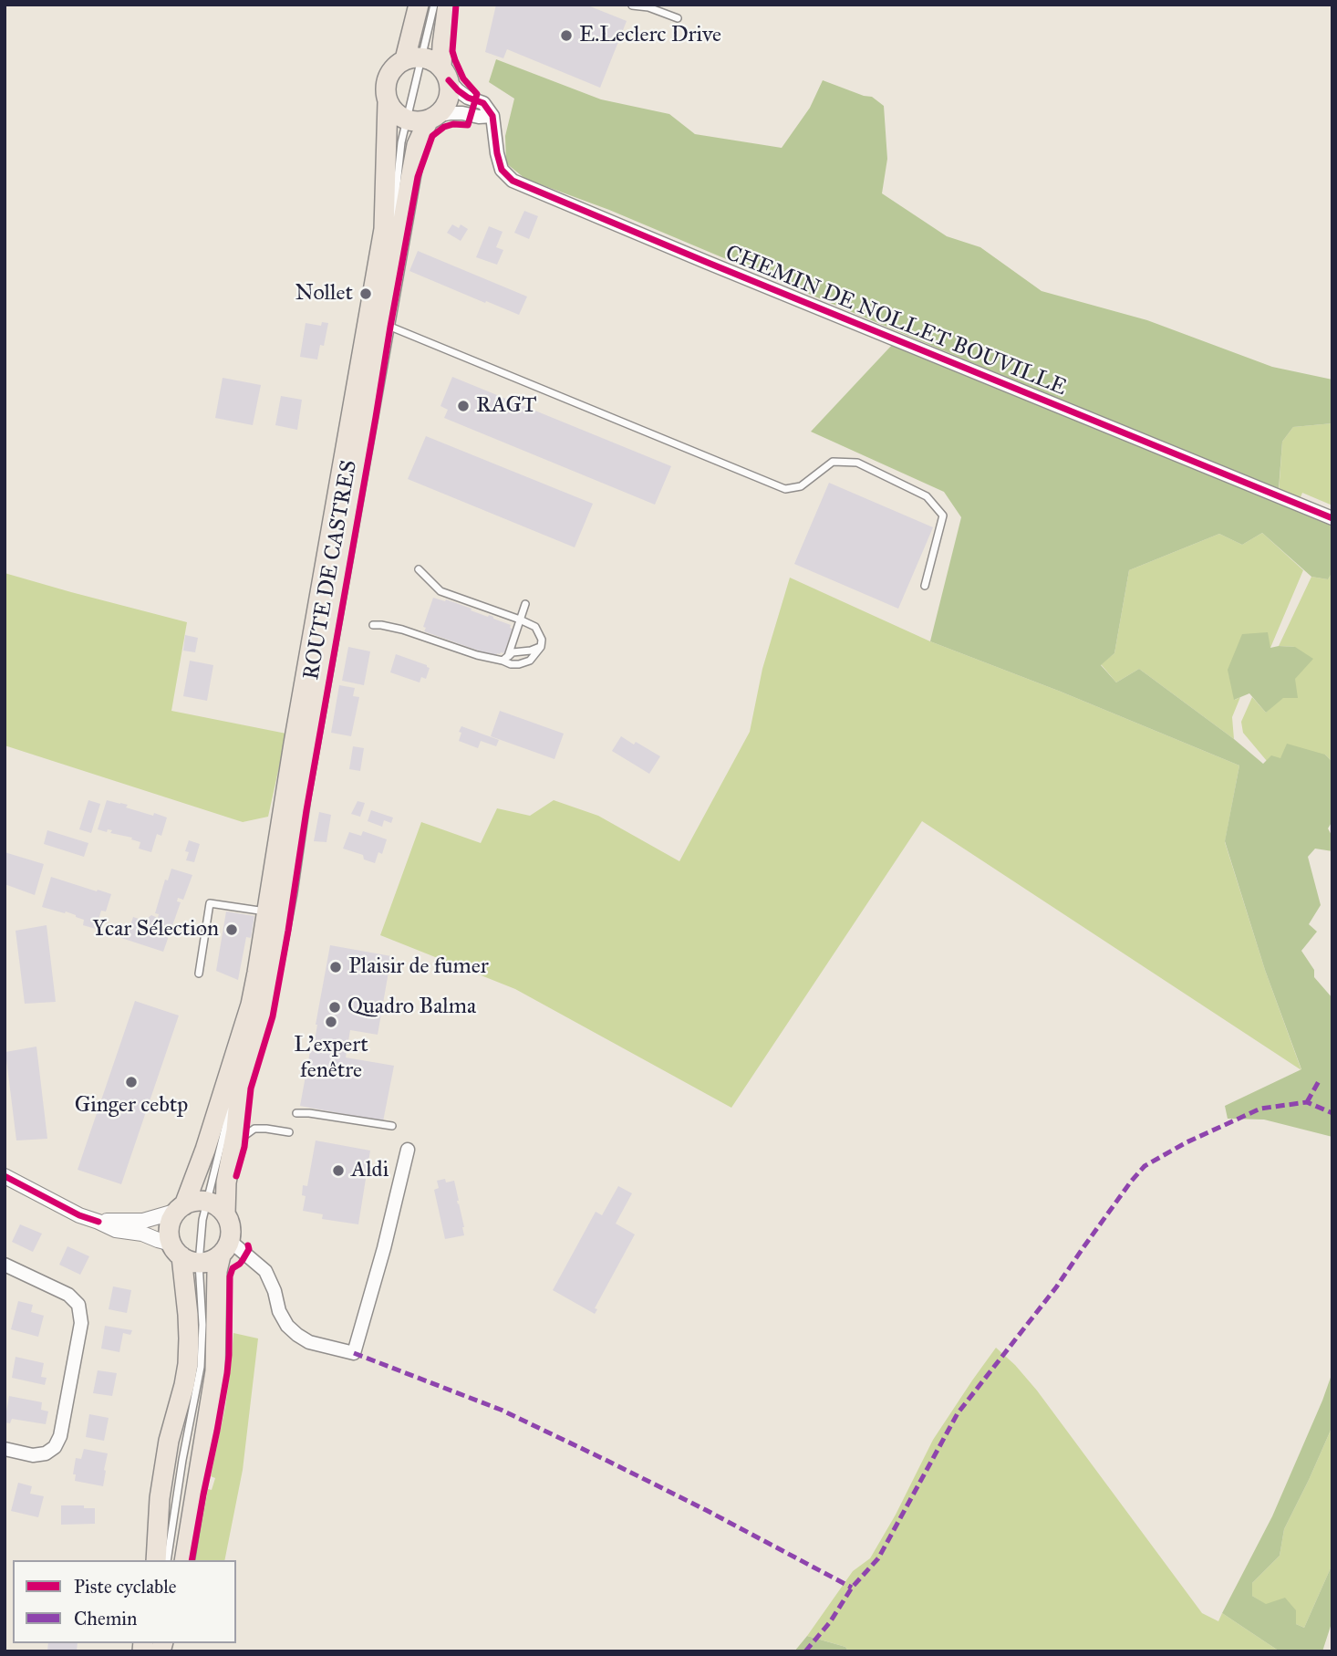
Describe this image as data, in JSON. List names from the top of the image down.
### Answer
{
  "streets": {
    "main road": ["ROUTE DE CASTRES"],
    "street": ["CHEMIN DE NOLLET BOUVILLE"]
  },
  "places": [
    "E.Leclerc Drive",
    "Nollet",
    "RAGT",
    "Ycar Sélection",
    "Plaisir de fumer",
    "Quadro Balma",
    "L'expert fenêtre",
    "Ginger cebtp",
    "Aldi"
  ],
  "legend": ["Piste cyclable", "Chemin"]
}
